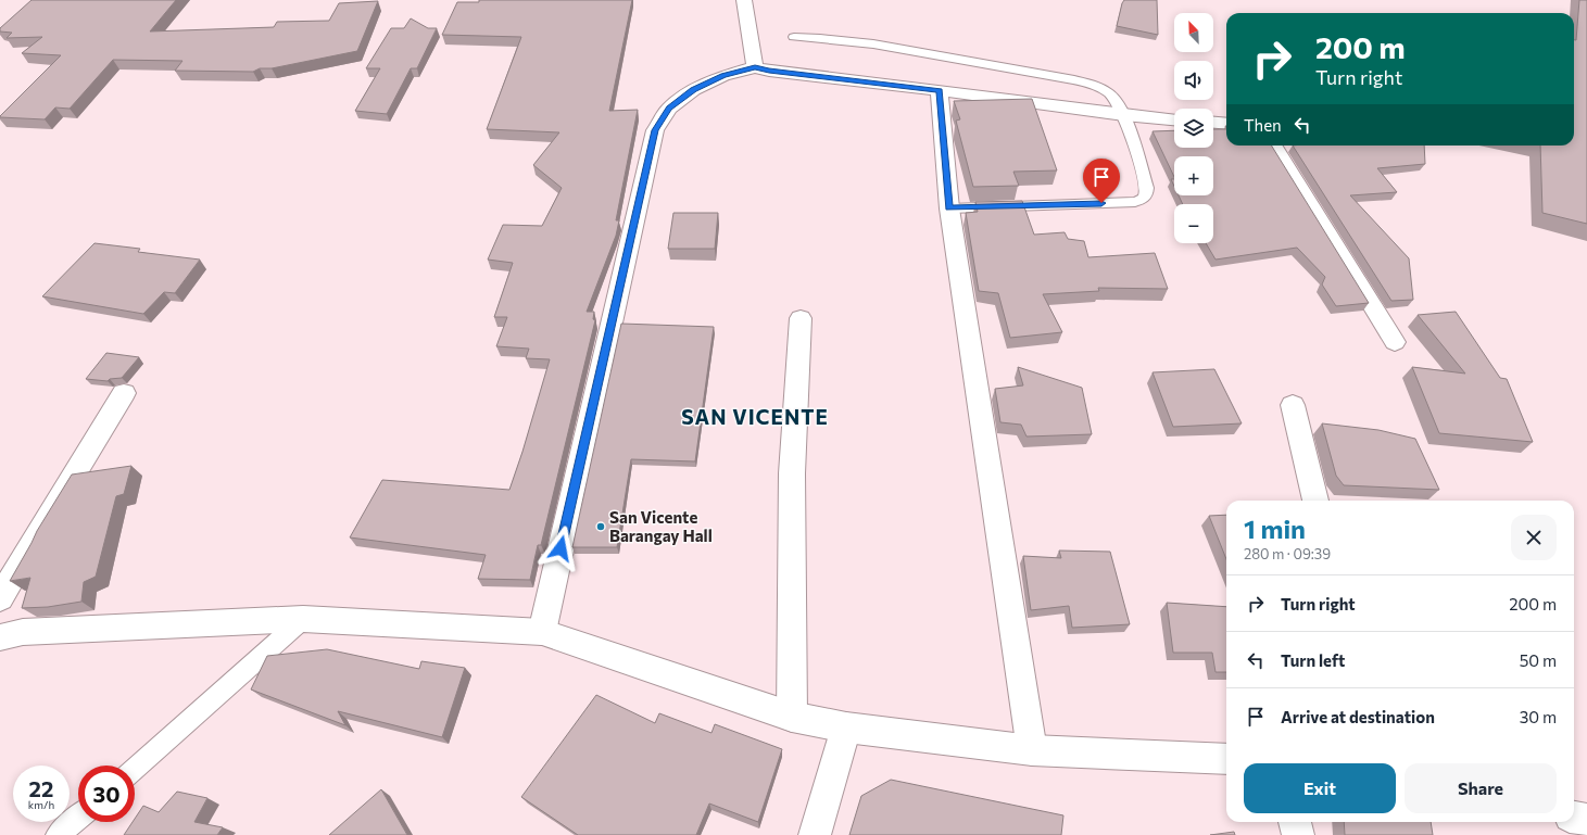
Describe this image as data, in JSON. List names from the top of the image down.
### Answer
{
  "districts": ["SAN VICENTE"],
  "places": ["San Vicente Barangay Hall"],
  "north": "top left",
  "page": {
    "map_buttons": ["+", "−"],
    "turn": ["200 m", "Turn right"],
    "then": "Then",
    "heading": ["1 min", "280 m · 09:39"],
    "list": [
      {
        "name": "Turn right",
        "value": "200 m"
      },
      {
        "name": "Turn left",
        "value": "50 m"
      },
      {
        "name": "Arrive at destination",
        "value": "30 m"
      }
    ],
    "buttons": ["Exit", "Share"],
    "speed": "22 km/h",
    "limit": "30"
  }
}
